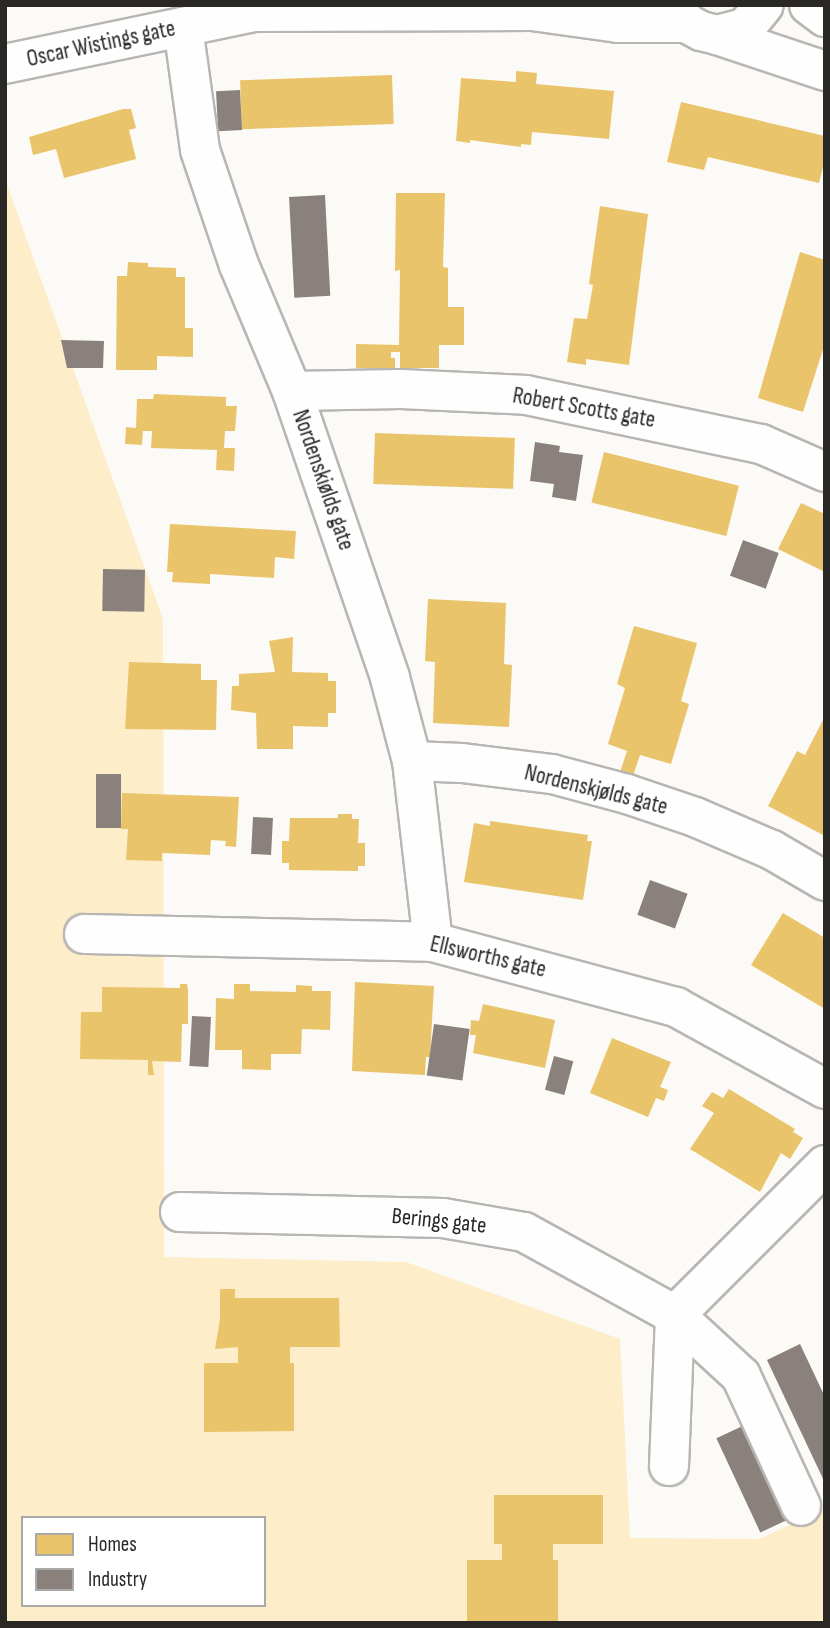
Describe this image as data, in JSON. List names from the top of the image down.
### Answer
{
  "streets": {
    "street": [
      "Oscar Wistings gate",
      "Robert Scotts gate",
      "Nordenskiølds gate",
      "Nordenskjølds gate",
      "Ellsworths gate",
      "Berings gate"
    ]
  },
  "crossings": [
    ["Oscar Wistings gate", "Nordenskiølds gate"],
    ["Robert Scotts gate", "Nordenskiølds gate"],
    ["Nordenskiølds gate", "Nordenskjølds gate"],
    ["Nordenskiølds gate", "Ellsworths gate"]
  ],
  "legend": ["Homes", "Industry"]
}
